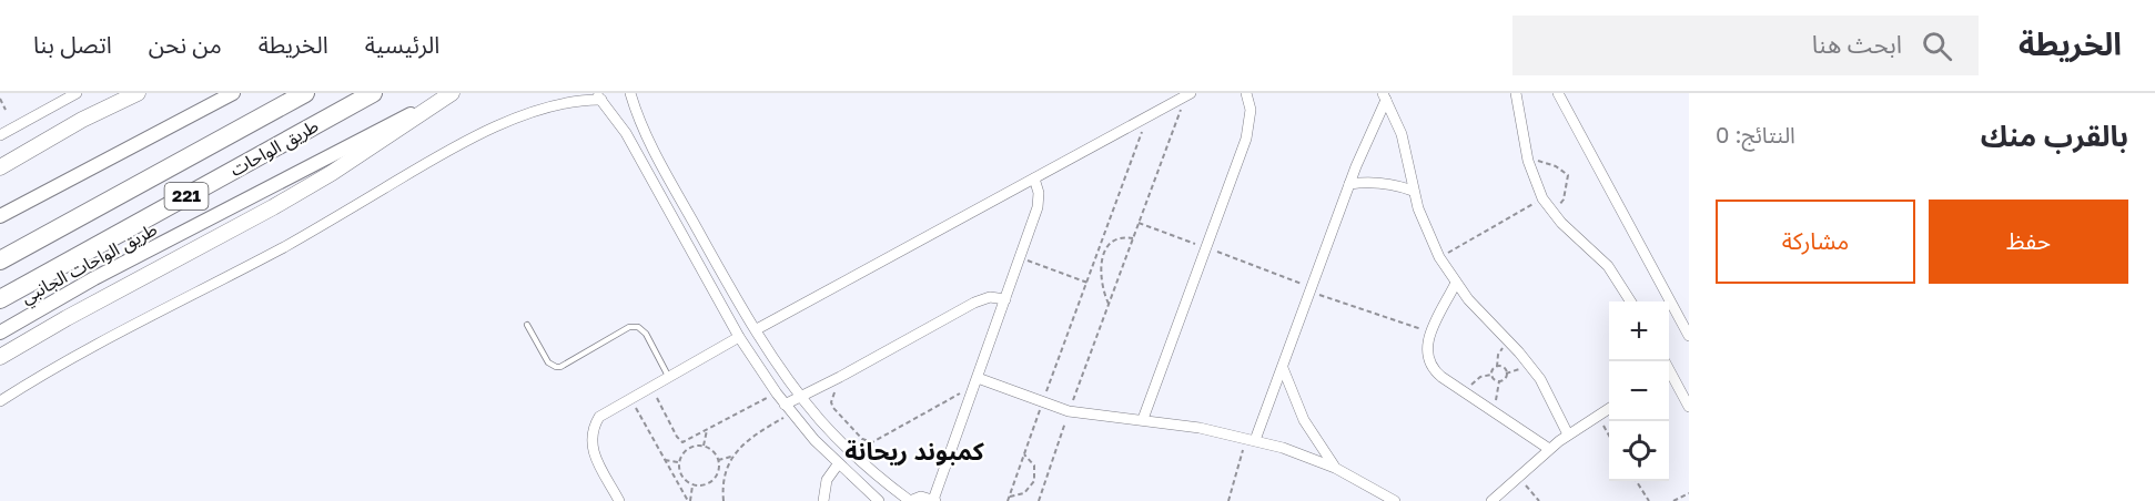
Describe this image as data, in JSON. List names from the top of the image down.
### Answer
{
  "streets": {
    "highway": ["طريق الواحات", "221"],
    "street": ["طريق الواحات الجانبي"]
  },
  "districts": ["كمبوند ريحانة"],
  "page": {
    "header": "الخريطة",
    "search": "ابحث هنا",
    "nav": [
      "الرئيسية",
      "الخريطة",
      "من نحن",
      "اتصل بنا"
    ],
    "heading": ["بالقرب منك", "النتائج: 0"],
    "buttons": ["حفظ", "مشاركة"],
    "map_buttons": ["+", "−"]
  }
}
